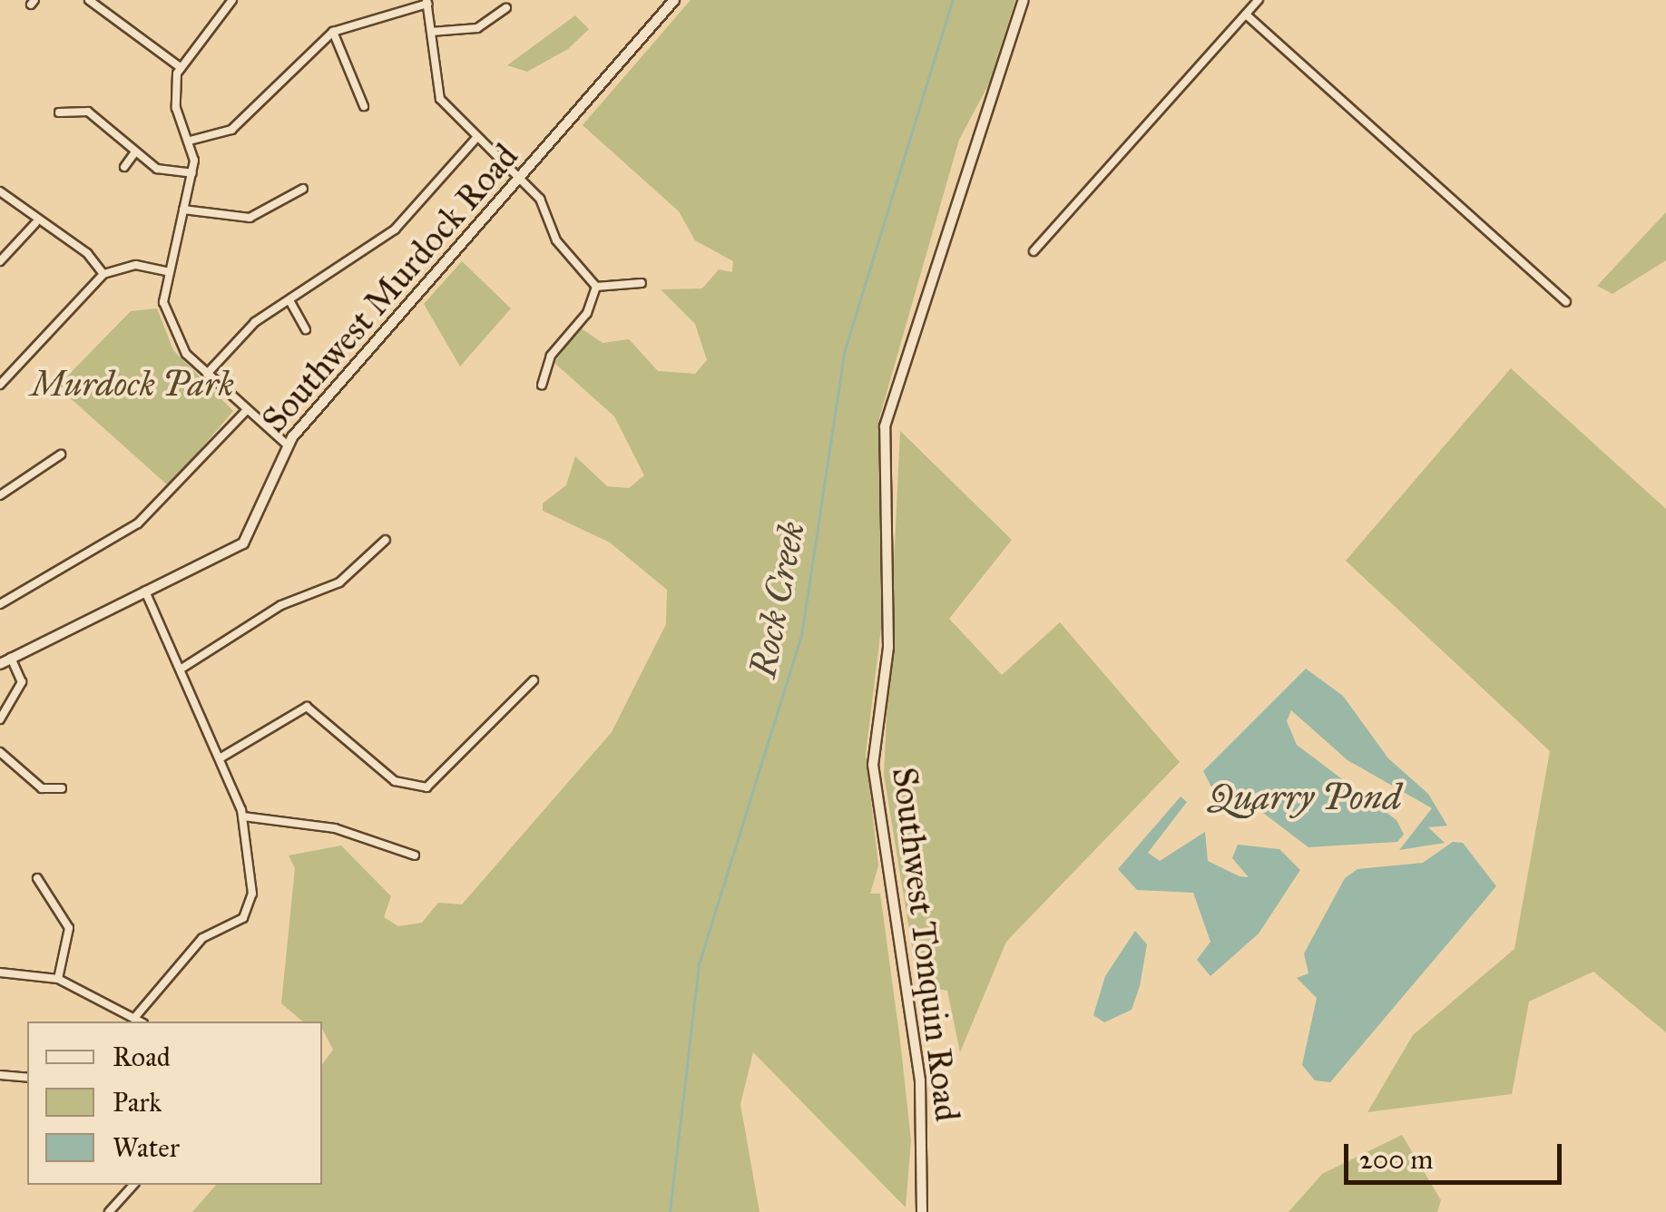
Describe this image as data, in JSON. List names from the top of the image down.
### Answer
{
  "streets": {
    "main road": ["Southwest Murdock Road", "Southwest Tonquin Road"]
  },
  "water": ["Rock Creek", "Quarry Pond"],
  "parks": ["Murdock Park"],
  "legend": ["Road", "Park", "Water"],
  "scale_bar": "200 m"
}
